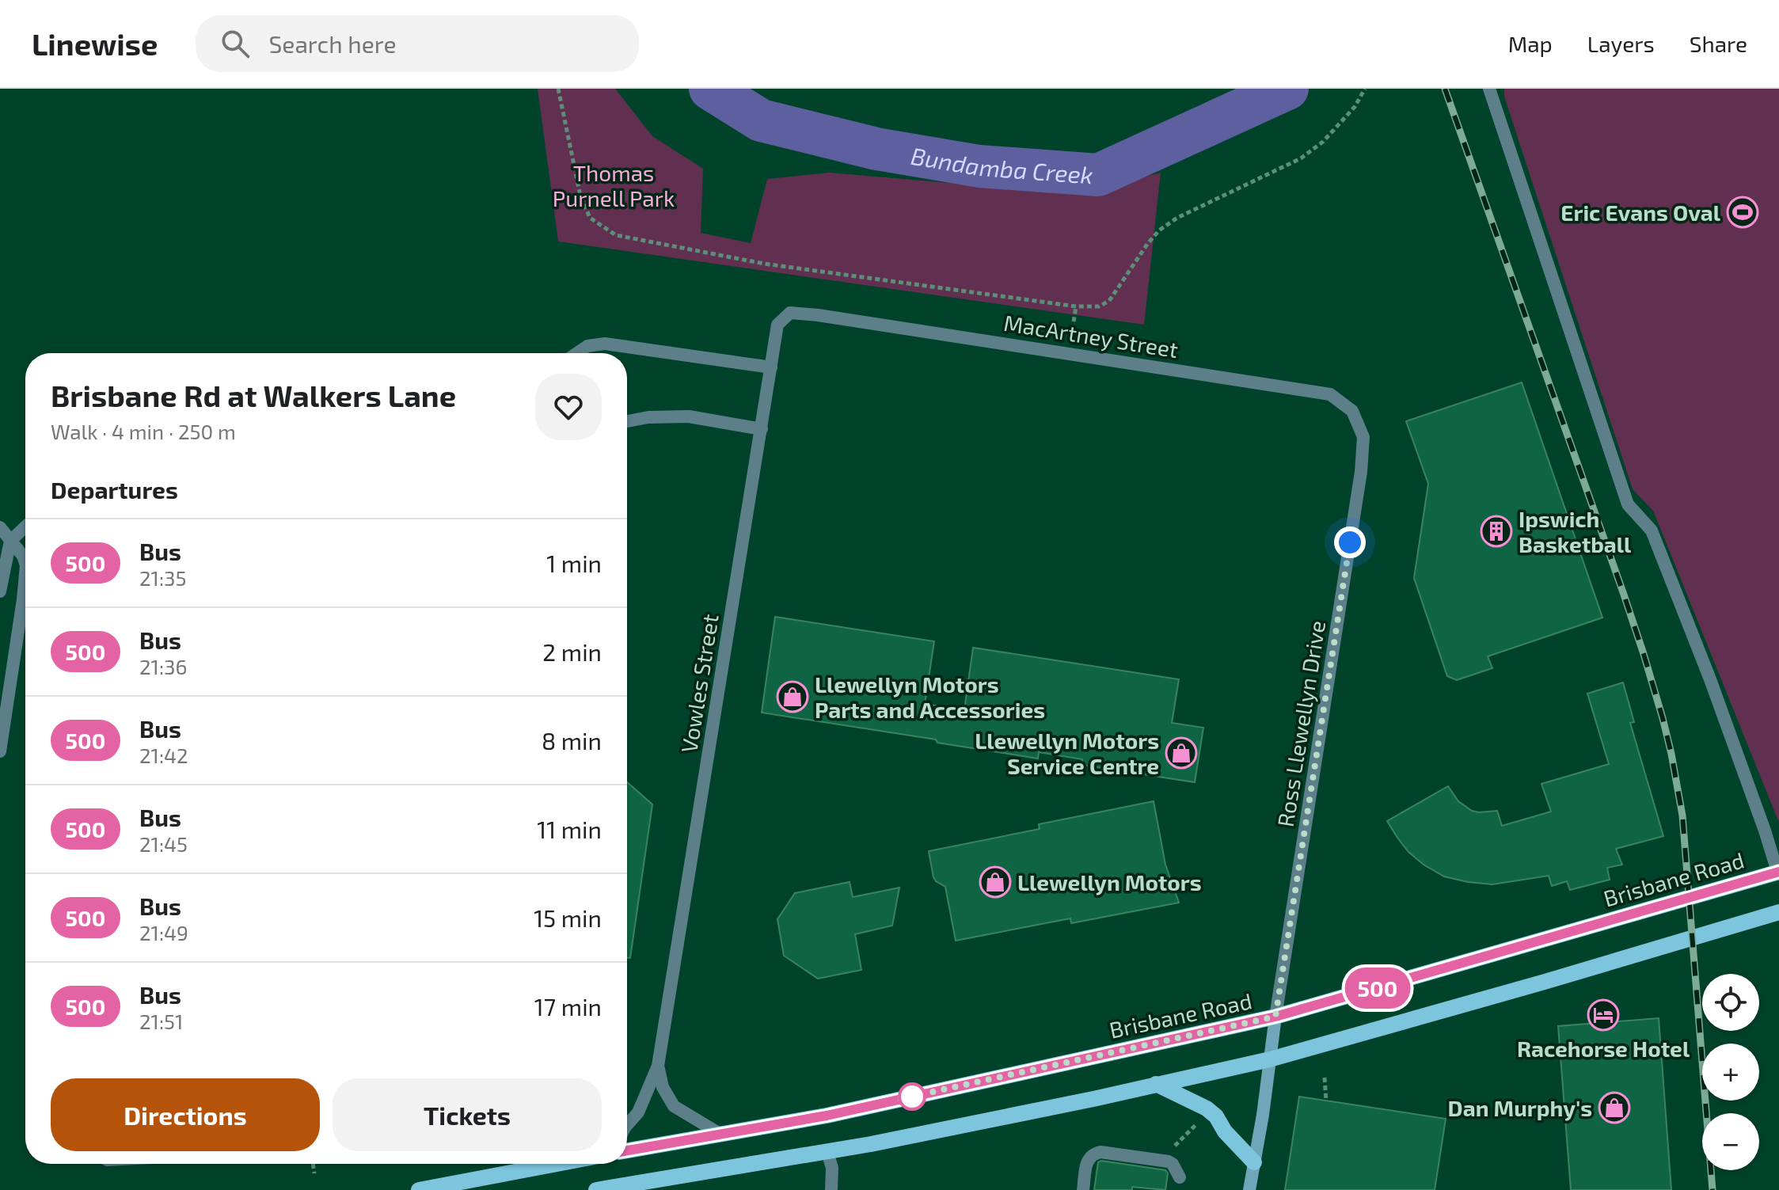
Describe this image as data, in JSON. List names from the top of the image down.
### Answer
{
  "streets": {
    "main road": ["Brisbane Road"],
    "street": ["MacArtney Street", "Vowles Street", "Ross Llewellyn Drive"]
  },
  "crossings": [
    ["MacArtney Street", "Vowles Street"],
    ["MacArtney Street", "Ross Llewellyn Drive"],
    ["Vowles Street", "Brisbane Road"],
    ["Ross Llewellyn Drive", "Brisbane Road"]
  ],
  "water": ["Bundamba Creek"],
  "parks": ["Thomas Purnell Park"],
  "places": {
    "sports": ["Eric Evans Oval"],
    "building": ["Ipswich Basketball"],
    "shop": [
      "Llewellyn Motors Parts and Accessories",
      "Llewellyn Motors Service Centre",
      "Llewellyn Motors",
      "Dan Murphy's"
    ],
    "hotel": ["Racehorse Hotel"]
  },
  "lines": ["bus line 500"],
  "page": {
    "header": "Linewise",
    "search": "Search here",
    "nav": ["Map", "Layers", "Share"],
    "on_map": "500",
    "heading": [
      ["Brisbane Rd at Walkers Lane", "Walk · 4 min · 250 m"],
      "Departures"
    ],
    "list": [
      {
        "mark": "500",
        "name": "Bus",
        "note": "21:35",
        "value": "1 min"
      },
      {
        "mark": "500",
        "name": "Bus",
        "note": "21:36",
        "value": "2 min"
      },
      {
        "mark": "500",
        "name": "Bus",
        "note": "21:42",
        "value": "8 min"
      },
      {
        "mark": "500",
        "name": "Bus",
        "note": "21:45",
        "value": "11 min"
      },
      {
        "mark": "500",
        "name": "Bus",
        "note": "21:49",
        "value": "15 min"
      },
      {
        "mark": "500",
        "name": "Bus",
        "note": "21:51",
        "value": "17 min"
      }
    ],
    "map_buttons": ["+", "−"],
    "buttons": ["Directions", "Tickets"]
  }
}
